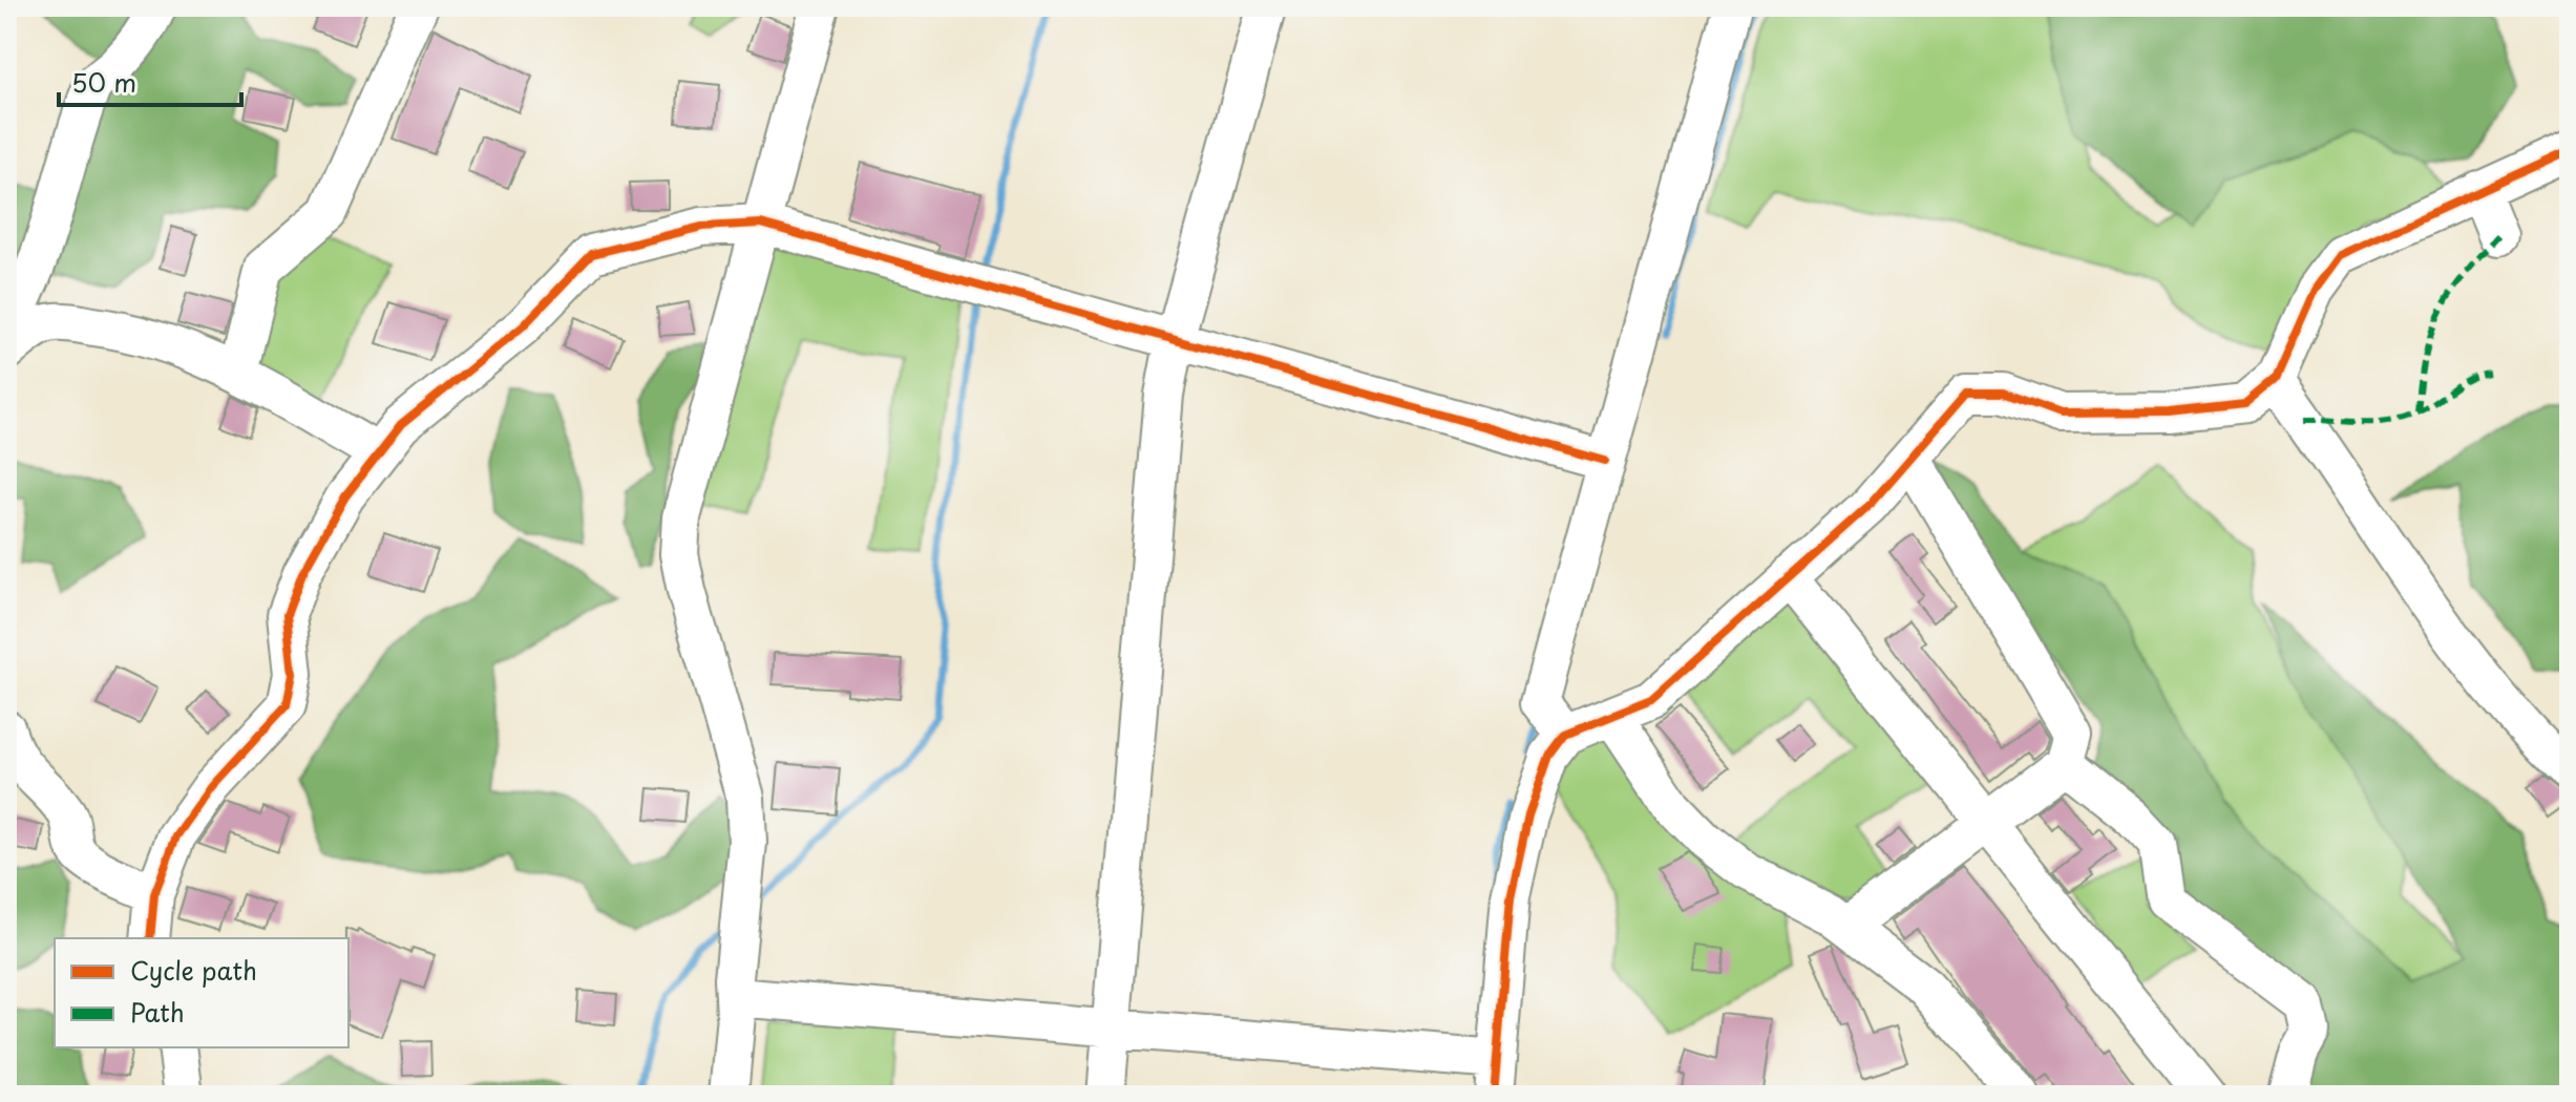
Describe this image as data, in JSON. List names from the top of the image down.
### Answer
{
  "legend": ["Cycle path", "Path"],
  "scale_bar": "50 m"
}
